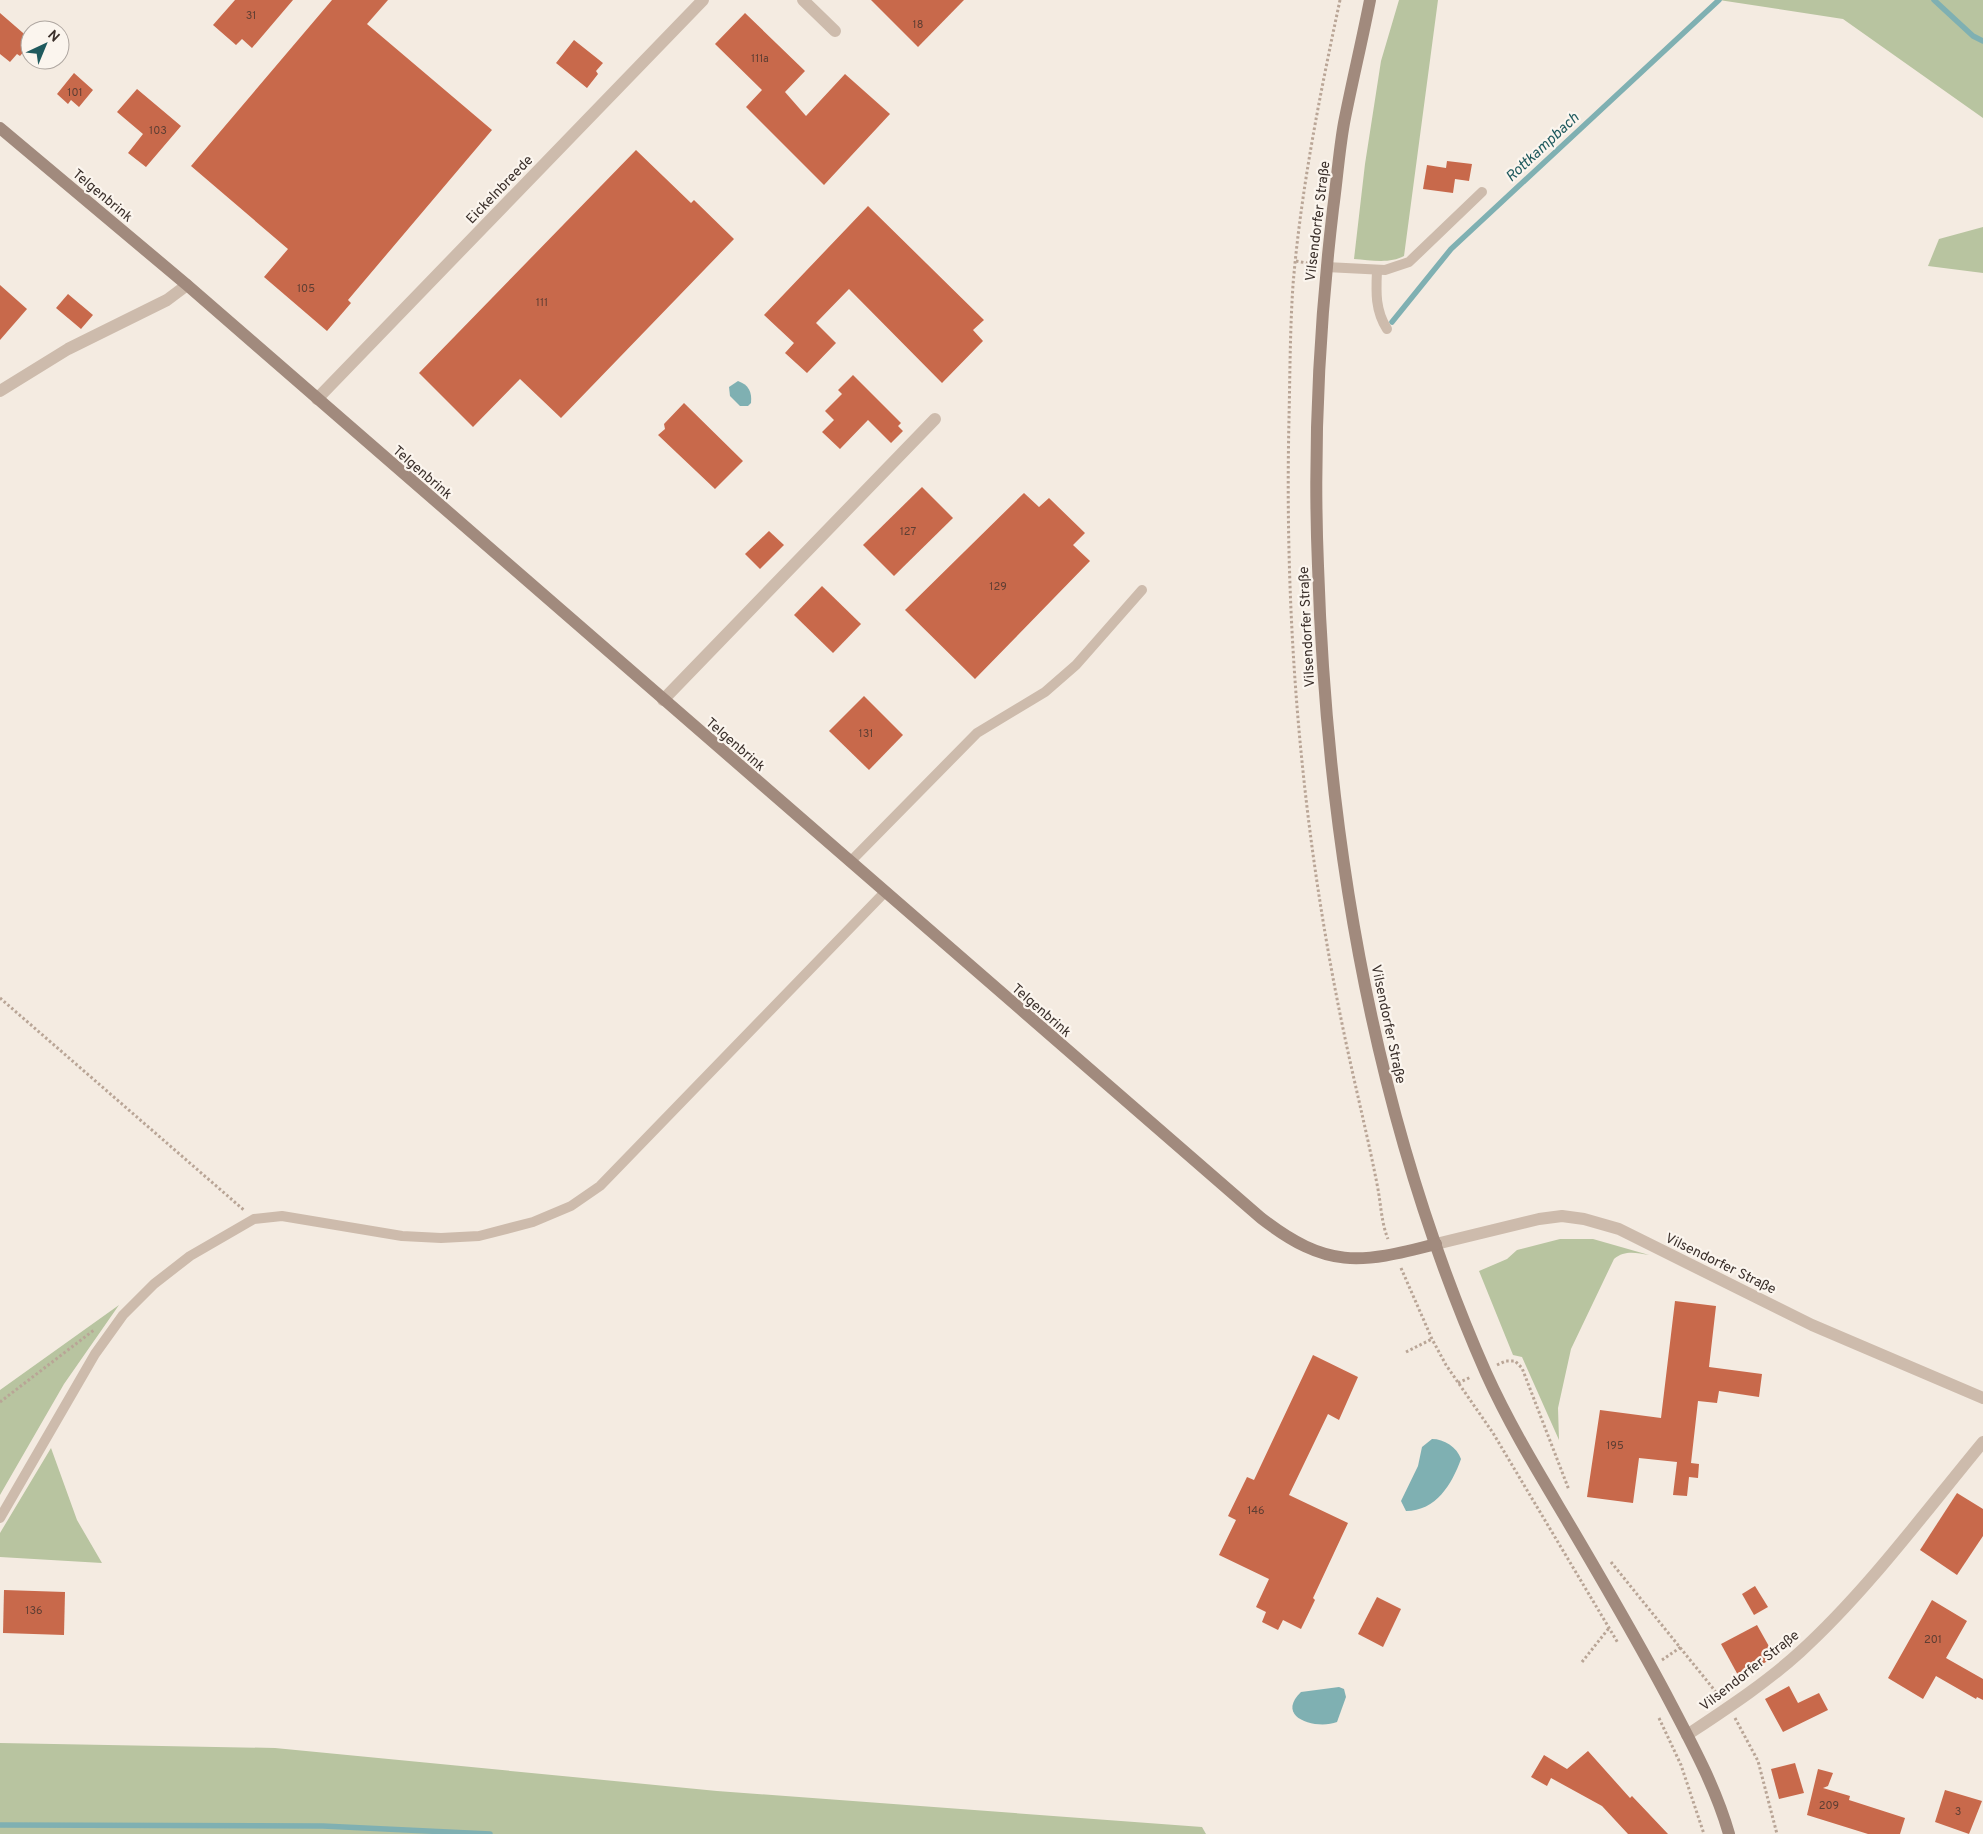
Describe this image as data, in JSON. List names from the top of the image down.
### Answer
{
  "streets": {
    "main road": ["Telgenbrink", "Vilsendorfer Straße"],
    "street": ["Eickelnbreede"]
  },
  "crossings": [
    ["Eickelnbreede", "Telgenbrink"],
    ["Telgenbrink", "Vilsendorfer Straße"]
  ],
  "water": ["Rottkampbach"],
  "house_numbers": [
    "31",
    "18",
    "111a",
    "101",
    "103",
    "105",
    "111",
    "127",
    "129",
    "131",
    "195",
    "146",
    "136",
    "201",
    "209",
    "3"
  ],
  "north": "top right"
}
